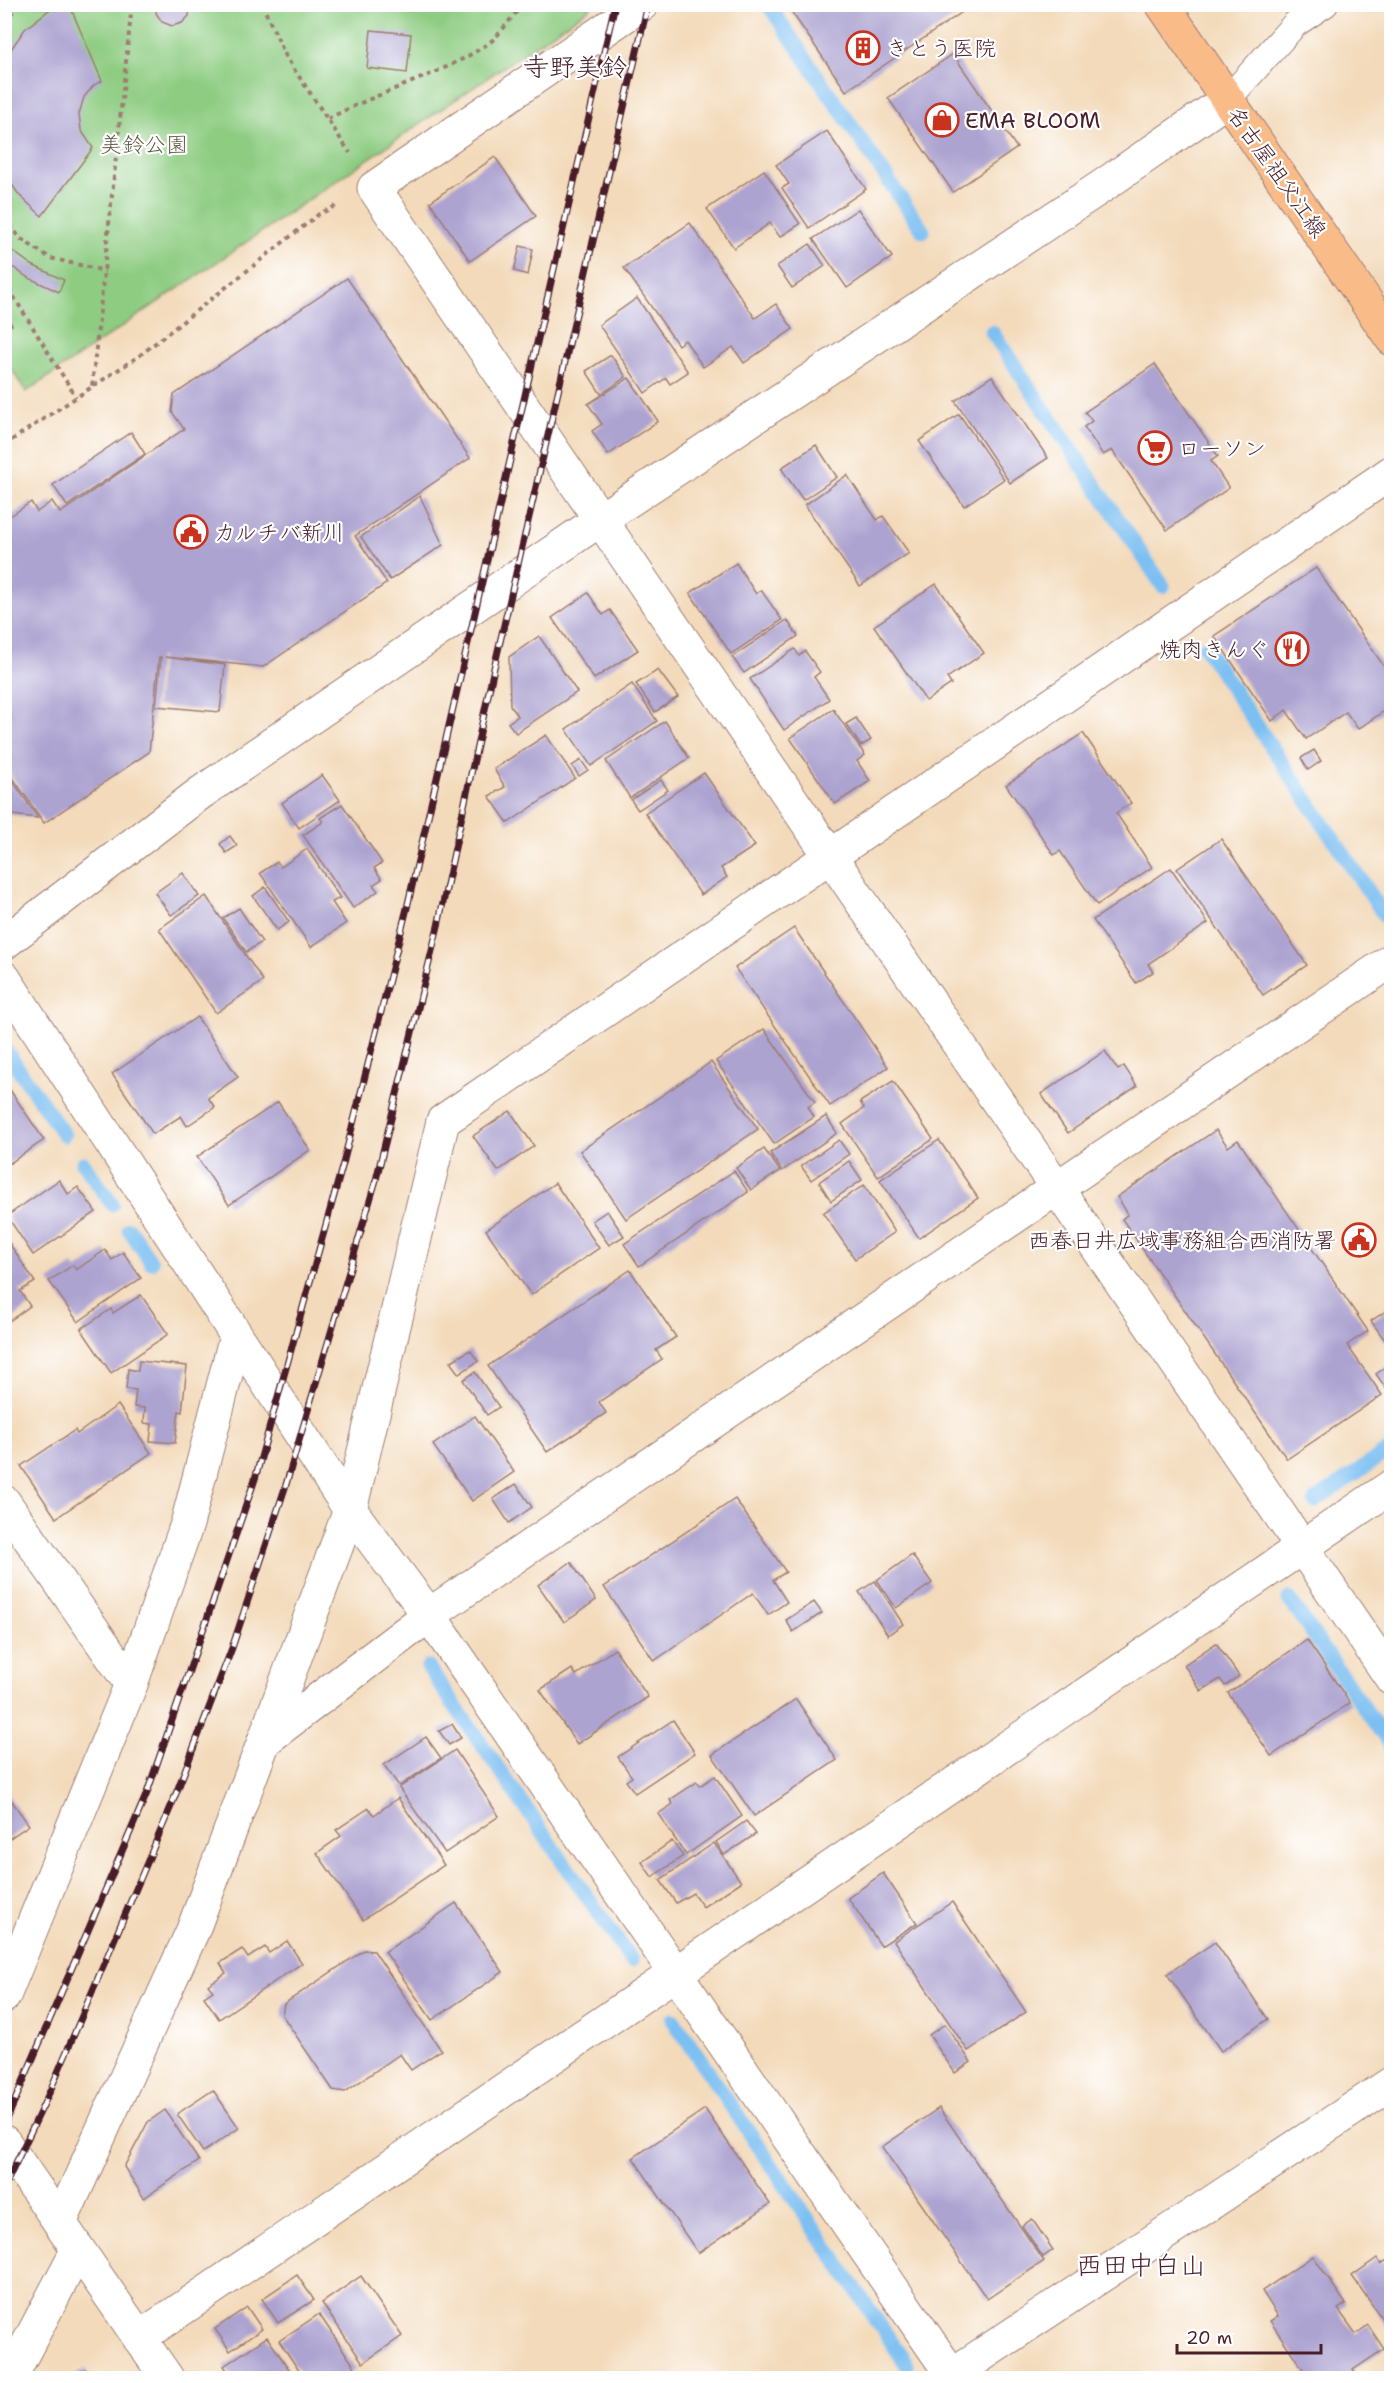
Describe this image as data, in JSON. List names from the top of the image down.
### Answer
{
  "streets": {
    "main road": ["名古屋祖父江線"]
  },
  "districts": ["寺野美鈴", "西田中白山"],
  "parks": ["美鈴公園"],
  "places": {
    "building": ["きとう医院"],
    "shop": ["EMA BLOOM"],
    "supermarket": ["ローソン"],
    "public building": ["カルチバ新川", "西春日井広域事務組合西消防署"],
    "restaurant": ["焼肉きんぐ"]
  },
  "scale_bar": "20 m"
}
